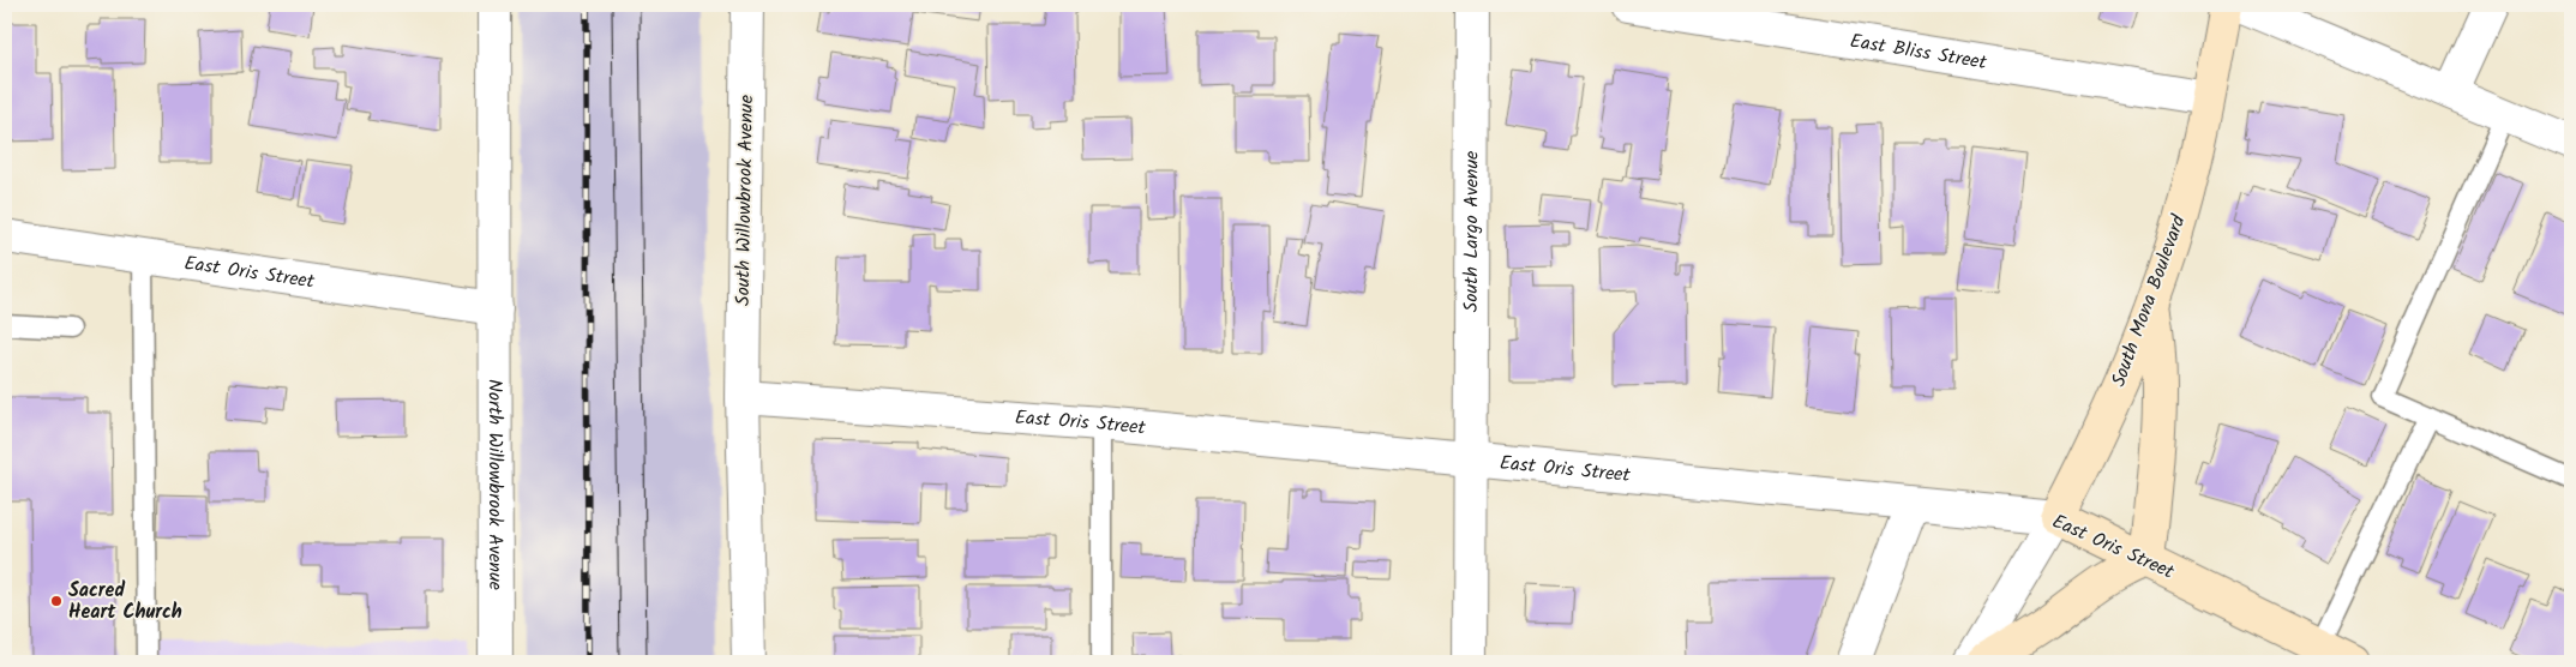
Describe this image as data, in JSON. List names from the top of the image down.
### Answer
{
  "streets": {
    "street": [
      "East Bliss Street",
      "South Willowbrook Avenue",
      "South Largo Avenue",
      "East Oris Street",
      "South Mona Boulevard",
      "North Willowbrook Avenue"
    ]
  },
  "crossings": [
    ["East Bliss Street", "South Mona Boulevard"],
    ["South Willowbrook Avenue", "East Oris Street"],
    ["South Largo Avenue", "East Oris Street"],
    ["East Oris Street", "South Mona Boulevard"],
    ["East Oris Street", "North Willowbrook Avenue"]
  ],
  "places": ["Sacred Heart Church"]
}
